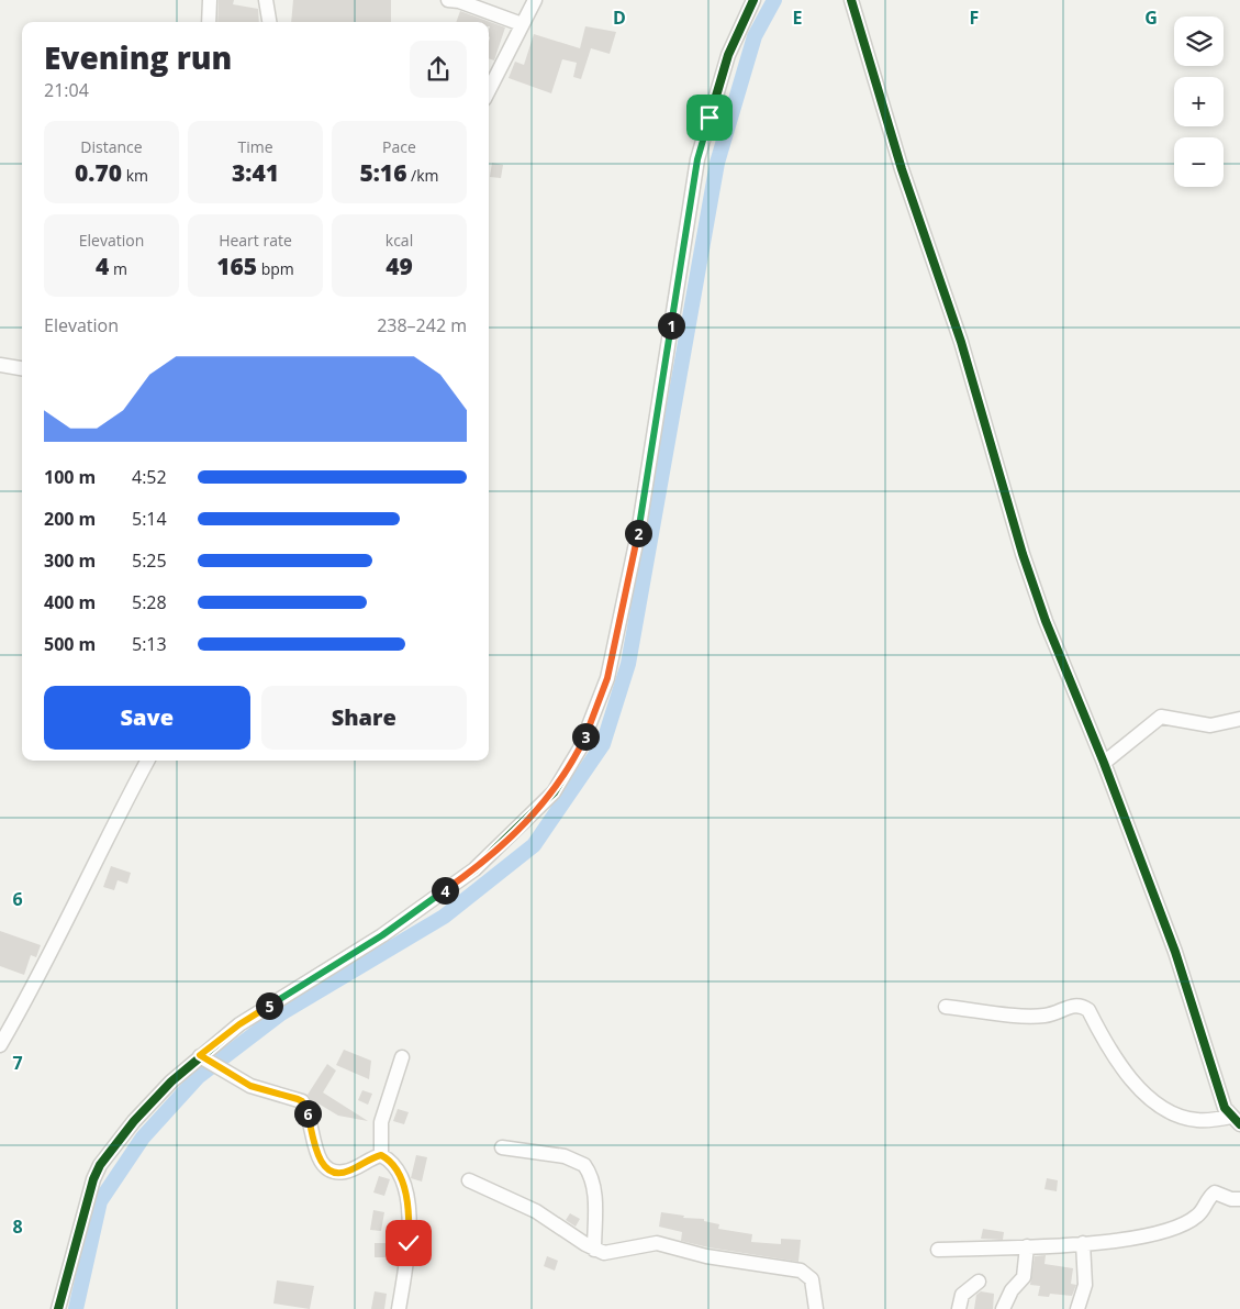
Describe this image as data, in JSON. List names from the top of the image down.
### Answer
{
  "page": {
    "map_buttons": ["+", "−"],
    "heading": ["Evening run", "21:04"],
    "stats": [
      ["Distance", "0.70 km"],
      ["Time", "3:41"],
      ["Pace", "5:16 /km"],
      ["Elevation", "4 m"],
      ["Heart rate", "165 bpm"],
      ["kcal", "49"]
    ],
    "chart": ["Elevation", "238–242 m"],
    "pins": [
      "1",
      "2",
      "3",
      "4",
      "5",
      "6"
    ],
    "list": [
      {
        "name": "100 m",
        "note": "4:52"
      },
      {
        "name": "200 m",
        "note": "5:14"
      },
      {
        "name": "300 m",
        "note": "5:25"
      },
      {
        "name": "400 m",
        "note": "5:28"
      },
      {
        "name": "500 m",
        "note": "5:13"
      }
    ],
    "buttons": ["Save", "Share"]
  },
  "grid": {
    "columns": [
      "D",
      "E",
      "F",
      "G"
    ],
    "rows": ["6", "7", "8"]
  }
}
